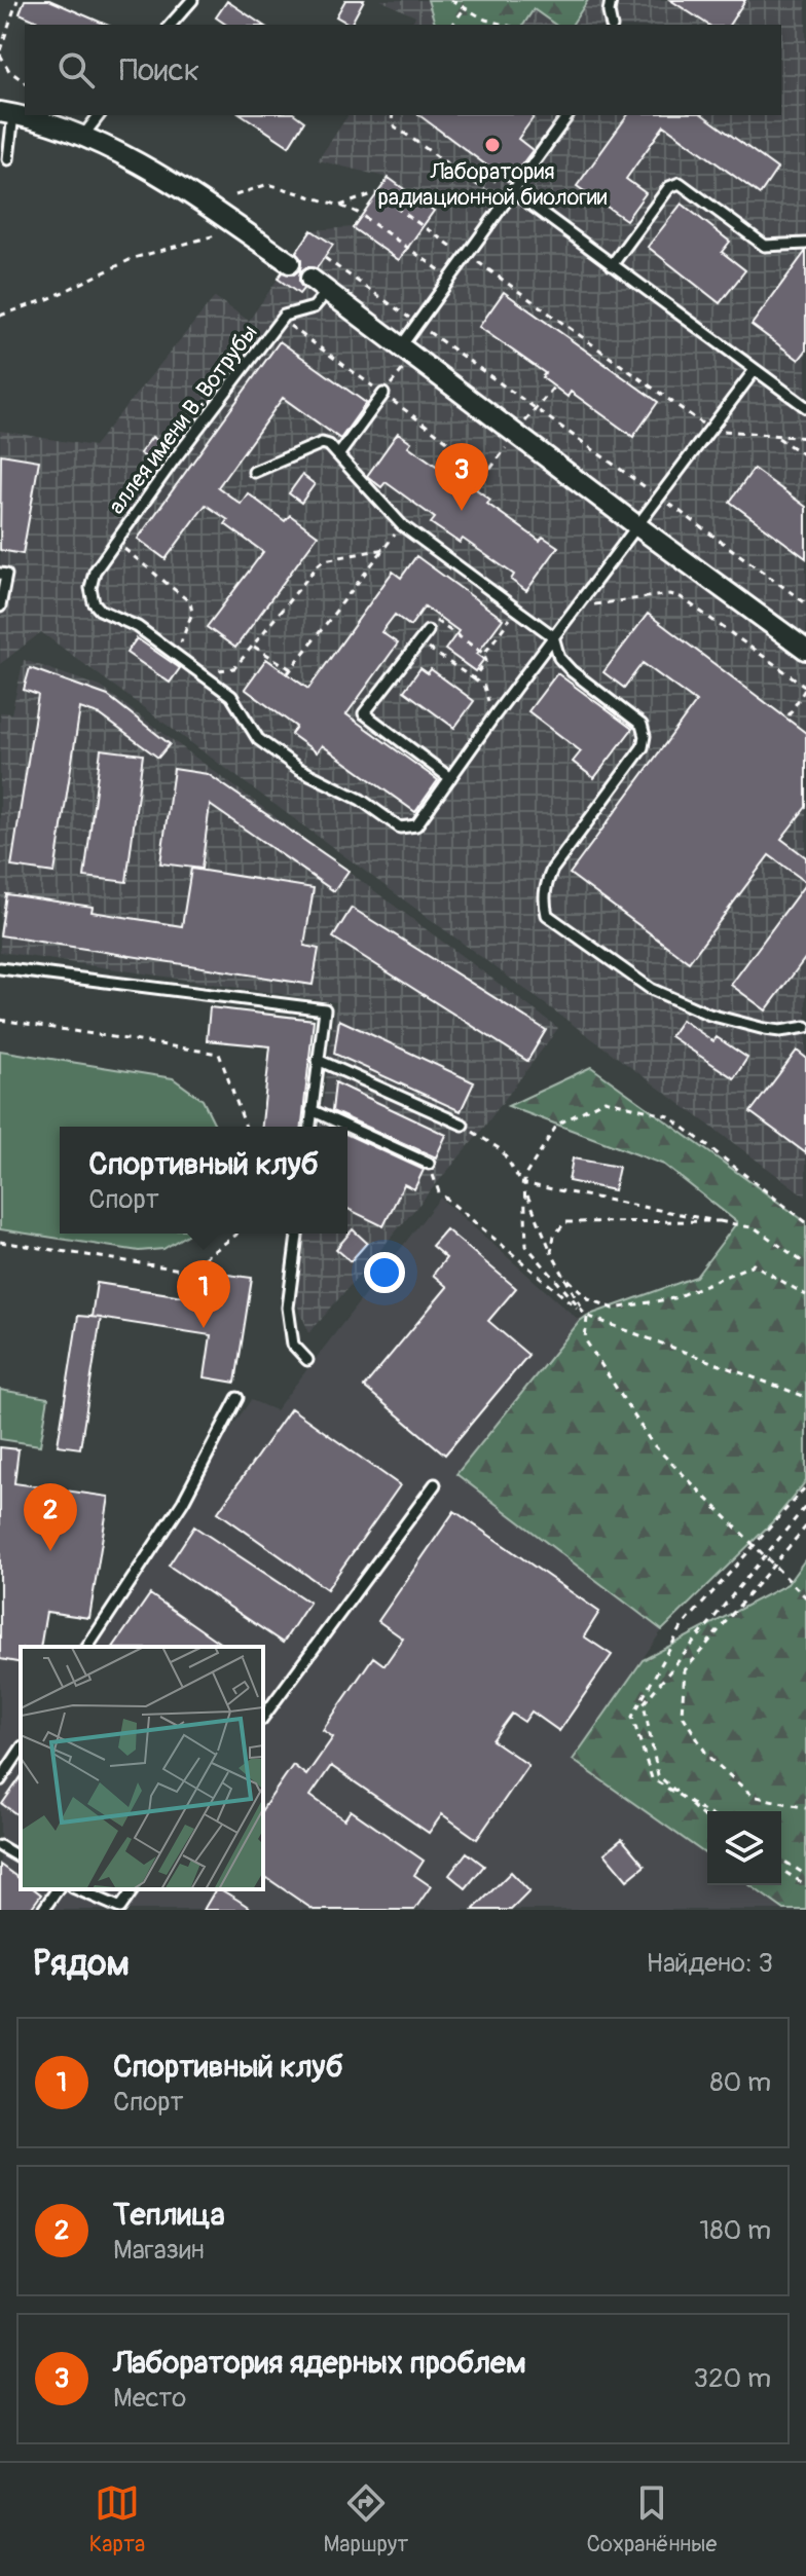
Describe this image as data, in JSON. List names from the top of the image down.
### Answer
{
  "streets": {
    "lane": ["аллея имени В. Вотрубы"]
  },
  "places": ["Лаборатория радиационной биологии"],
  "page": {
    "search": "Поиск",
    "pins": ["3", "1", "2"],
    "popup": ["Спортивный клуб", "Спорт"],
    "heading": ["Рядом", "Найдено: 3"],
    "list": [
      {
        "mark": "1",
        "name": "Спортивный клуб",
        "note": "Спорт",
        "value": "80 m"
      },
      {
        "mark": "2",
        "name": "Теплица",
        "note": "Магазин",
        "value": "180 m"
      },
      {
        "mark": "3",
        "name": "Лаборатория ядерных проблем",
        "note": "Место",
        "value": "320 m"
      }
    ],
    "nav": ["Карта", "Маршрут", "Сохранённые"]
  }
}
